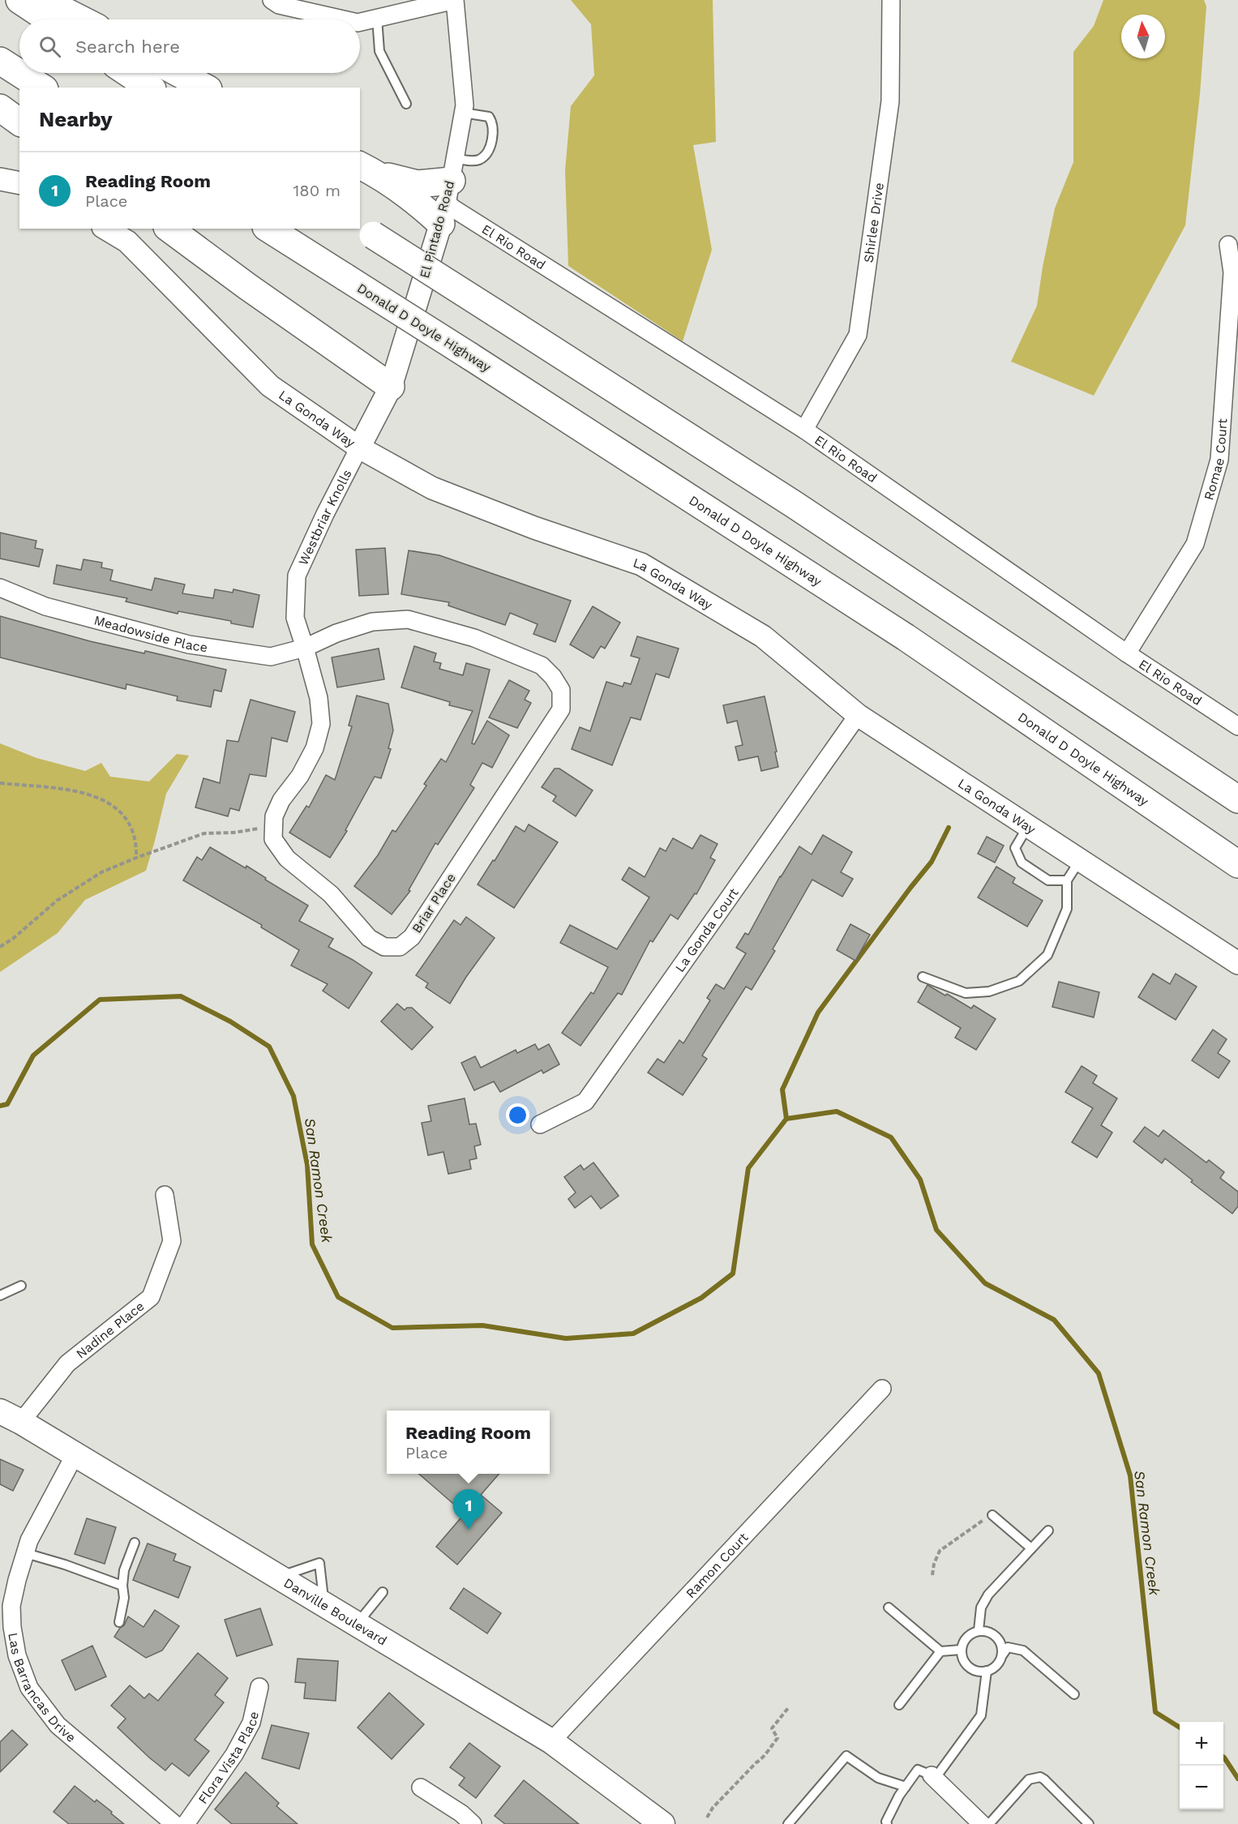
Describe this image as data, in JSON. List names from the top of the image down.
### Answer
{
  "streets": {
    "highway": ["Donald D Doyle Highway"],
    "main road": ["Danville Boulevard"],
    "street": [
      "Shirlee Drive",
      "El Pintado Road",
      "El Rio Road",
      "La Gonda Way",
      "Romae Court",
      "Westbriar Knolls",
      "Meadowside Place",
      "Briar Place",
      "La Gonda Court",
      "Nadine Place",
      "Ramon Court",
      "Las Barrancas Drive",
      "Flora Vista Place"
    ]
  },
  "crossings": [
    ["Shirlee Drive", "El Rio Road"],
    ["El Pintado Road", "El Rio Road"],
    ["El Pintado Road", "La Gonda Way"],
    ["El Pintado Road", "Westbriar Knolls"],
    ["El Rio Road", "Romae Court"],
    ["La Gonda Way", "Westbriar Knolls"],
    ["La Gonda Way", "La Gonda Court"],
    ["Westbriar Knolls", "Meadowside Place"],
    ["Westbriar Knolls", "Briar Place"],
    ["Meadowside Place", "Briar Place"],
    ["Nadine Place", "Danville Boulevard"],
    ["Ramon Court", "Danville Boulevard"],
    ["Danville Boulevard", "Las Barrancas Drive"]
  ],
  "water": ["San Ramon Creek"],
  "north": "top",
  "page": {
    "search": "Search here",
    "heading": "Nearby",
    "list": [
      {
        "mark": "1",
        "name": "Reading Room",
        "note": "Place",
        "value": "180 m"
      }
    ],
    "popup": ["Reading Room", "Place"],
    "pins": "1",
    "map_buttons": ["+", "−"]
  }
}
